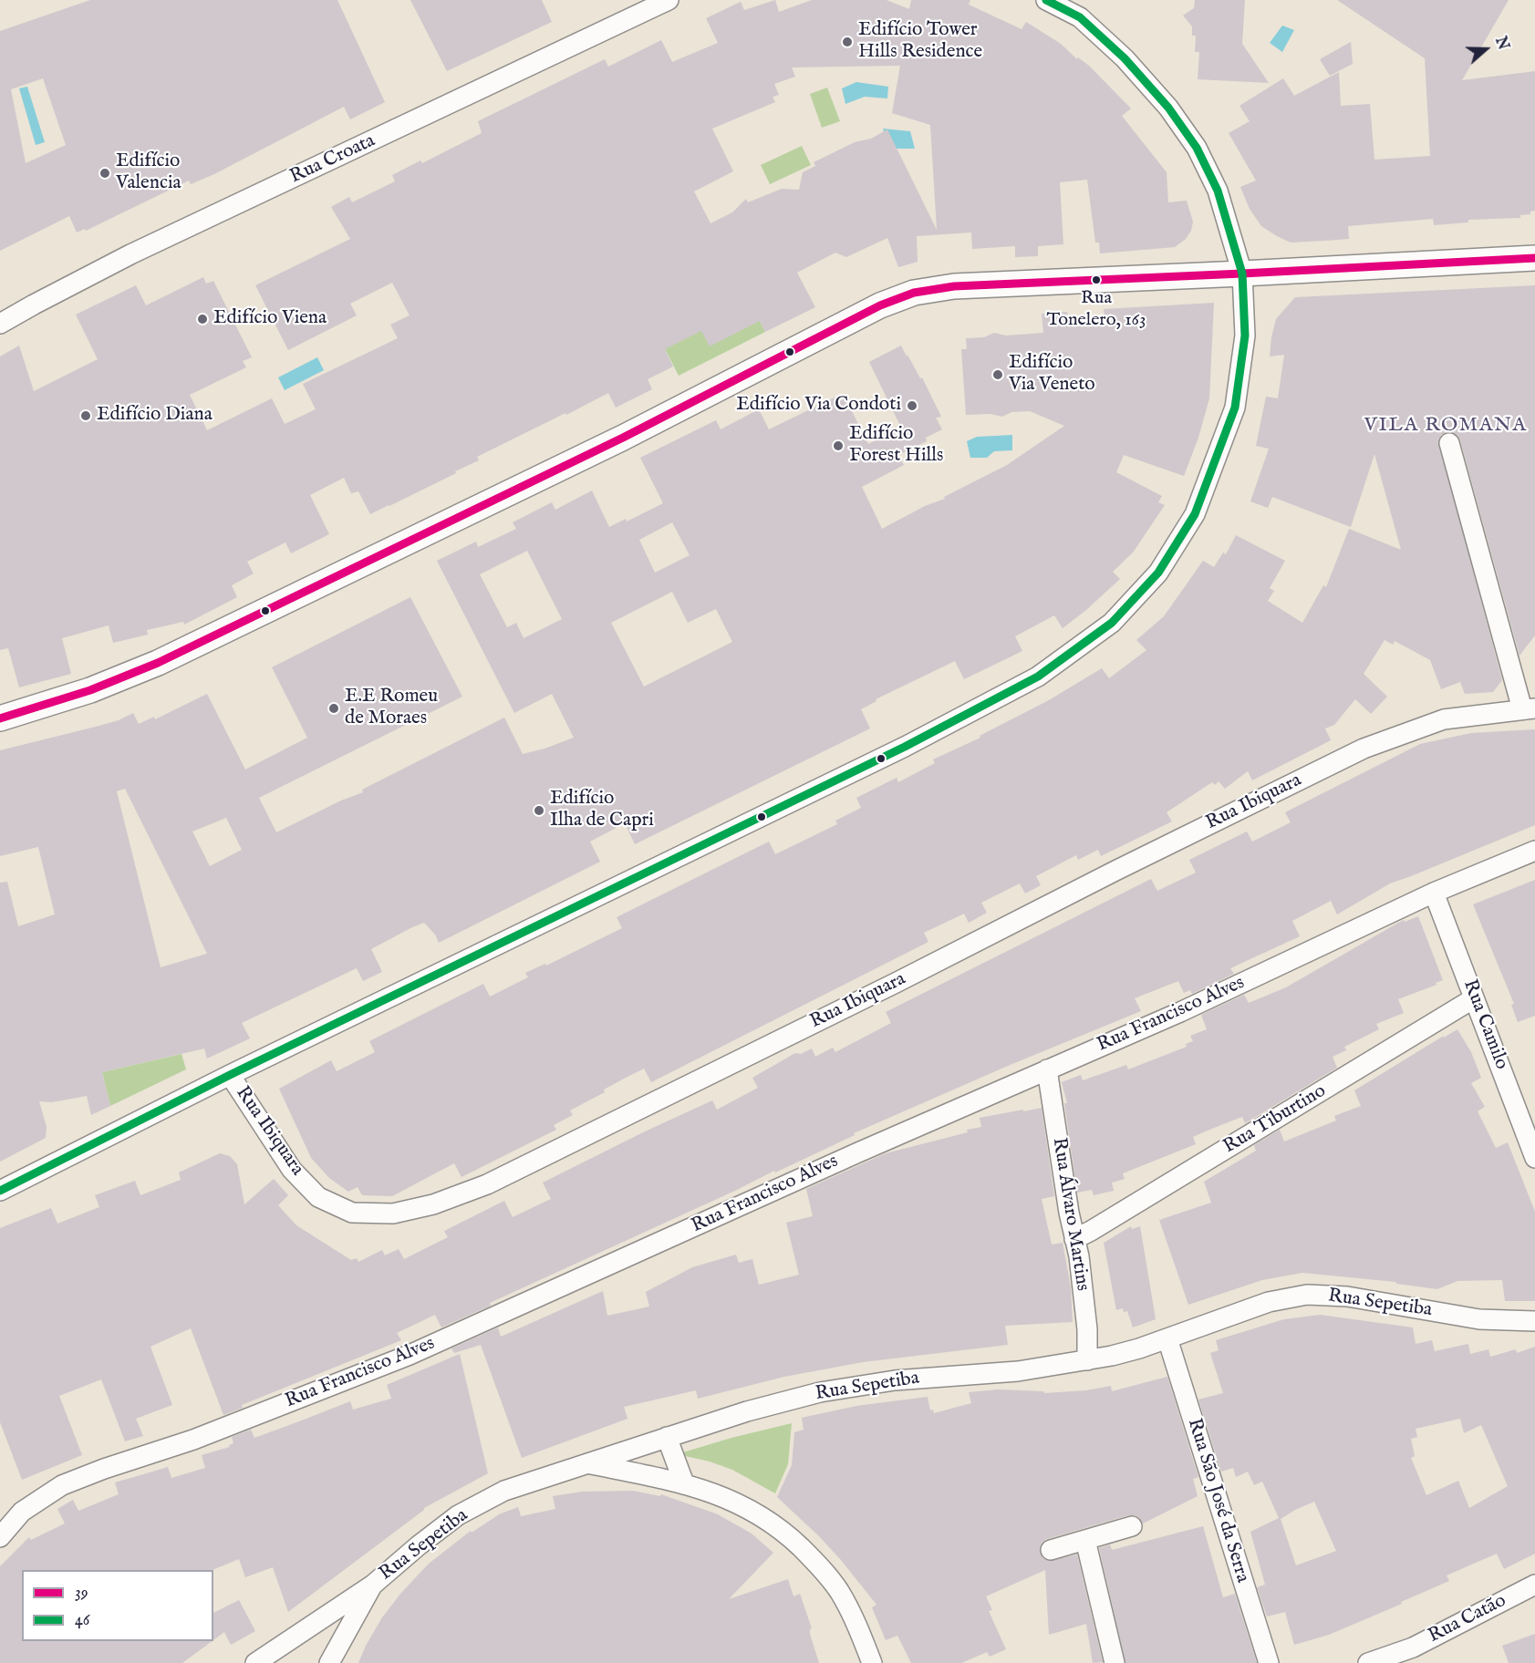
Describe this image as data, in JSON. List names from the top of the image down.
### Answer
{
  "streets": {
    "street": [
      "Rua Croata",
      "Rua Ibiquara",
      "Rua Francisco Alves",
      "Rua Camilo",
      "Rua Tiburtino",
      "Rua Álvaro Martins",
      "Rua Sepetiba",
      "Rua São José da Serra",
      "Rua Catão"
    ]
  },
  "crossings": [
    ["Rua Francisco Alves", "Rua Camilo"],
    ["Rua Francisco Alves", "Rua Álvaro Martins"],
    ["Rua Camilo", "Rua Tiburtino"],
    ["Rua Tiburtino", "Rua Álvaro Martins"],
    ["Rua Álvaro Martins", "Rua Sepetiba"],
    ["Rua Sepetiba", "Rua São José da Serra"]
  ],
  "districts": ["VILA ROMANA"],
  "places": [
    "Edifício Tower Hills Residence",
    "Edifício Valencia",
    "Rua Tonelero, 163",
    "Edifício Viena",
    "Edifício Via Veneto",
    "Edifício Via Condoti",
    "Edifício Diana",
    "Edifício Forest Hills",
    "E.E Romeu de Moraes",
    "Edifício Ilha de Capri"
  ],
  "lines": ["transit line 46", "transit line 39"],
  "legend": ["39", "46"],
  "north": "right"
}
